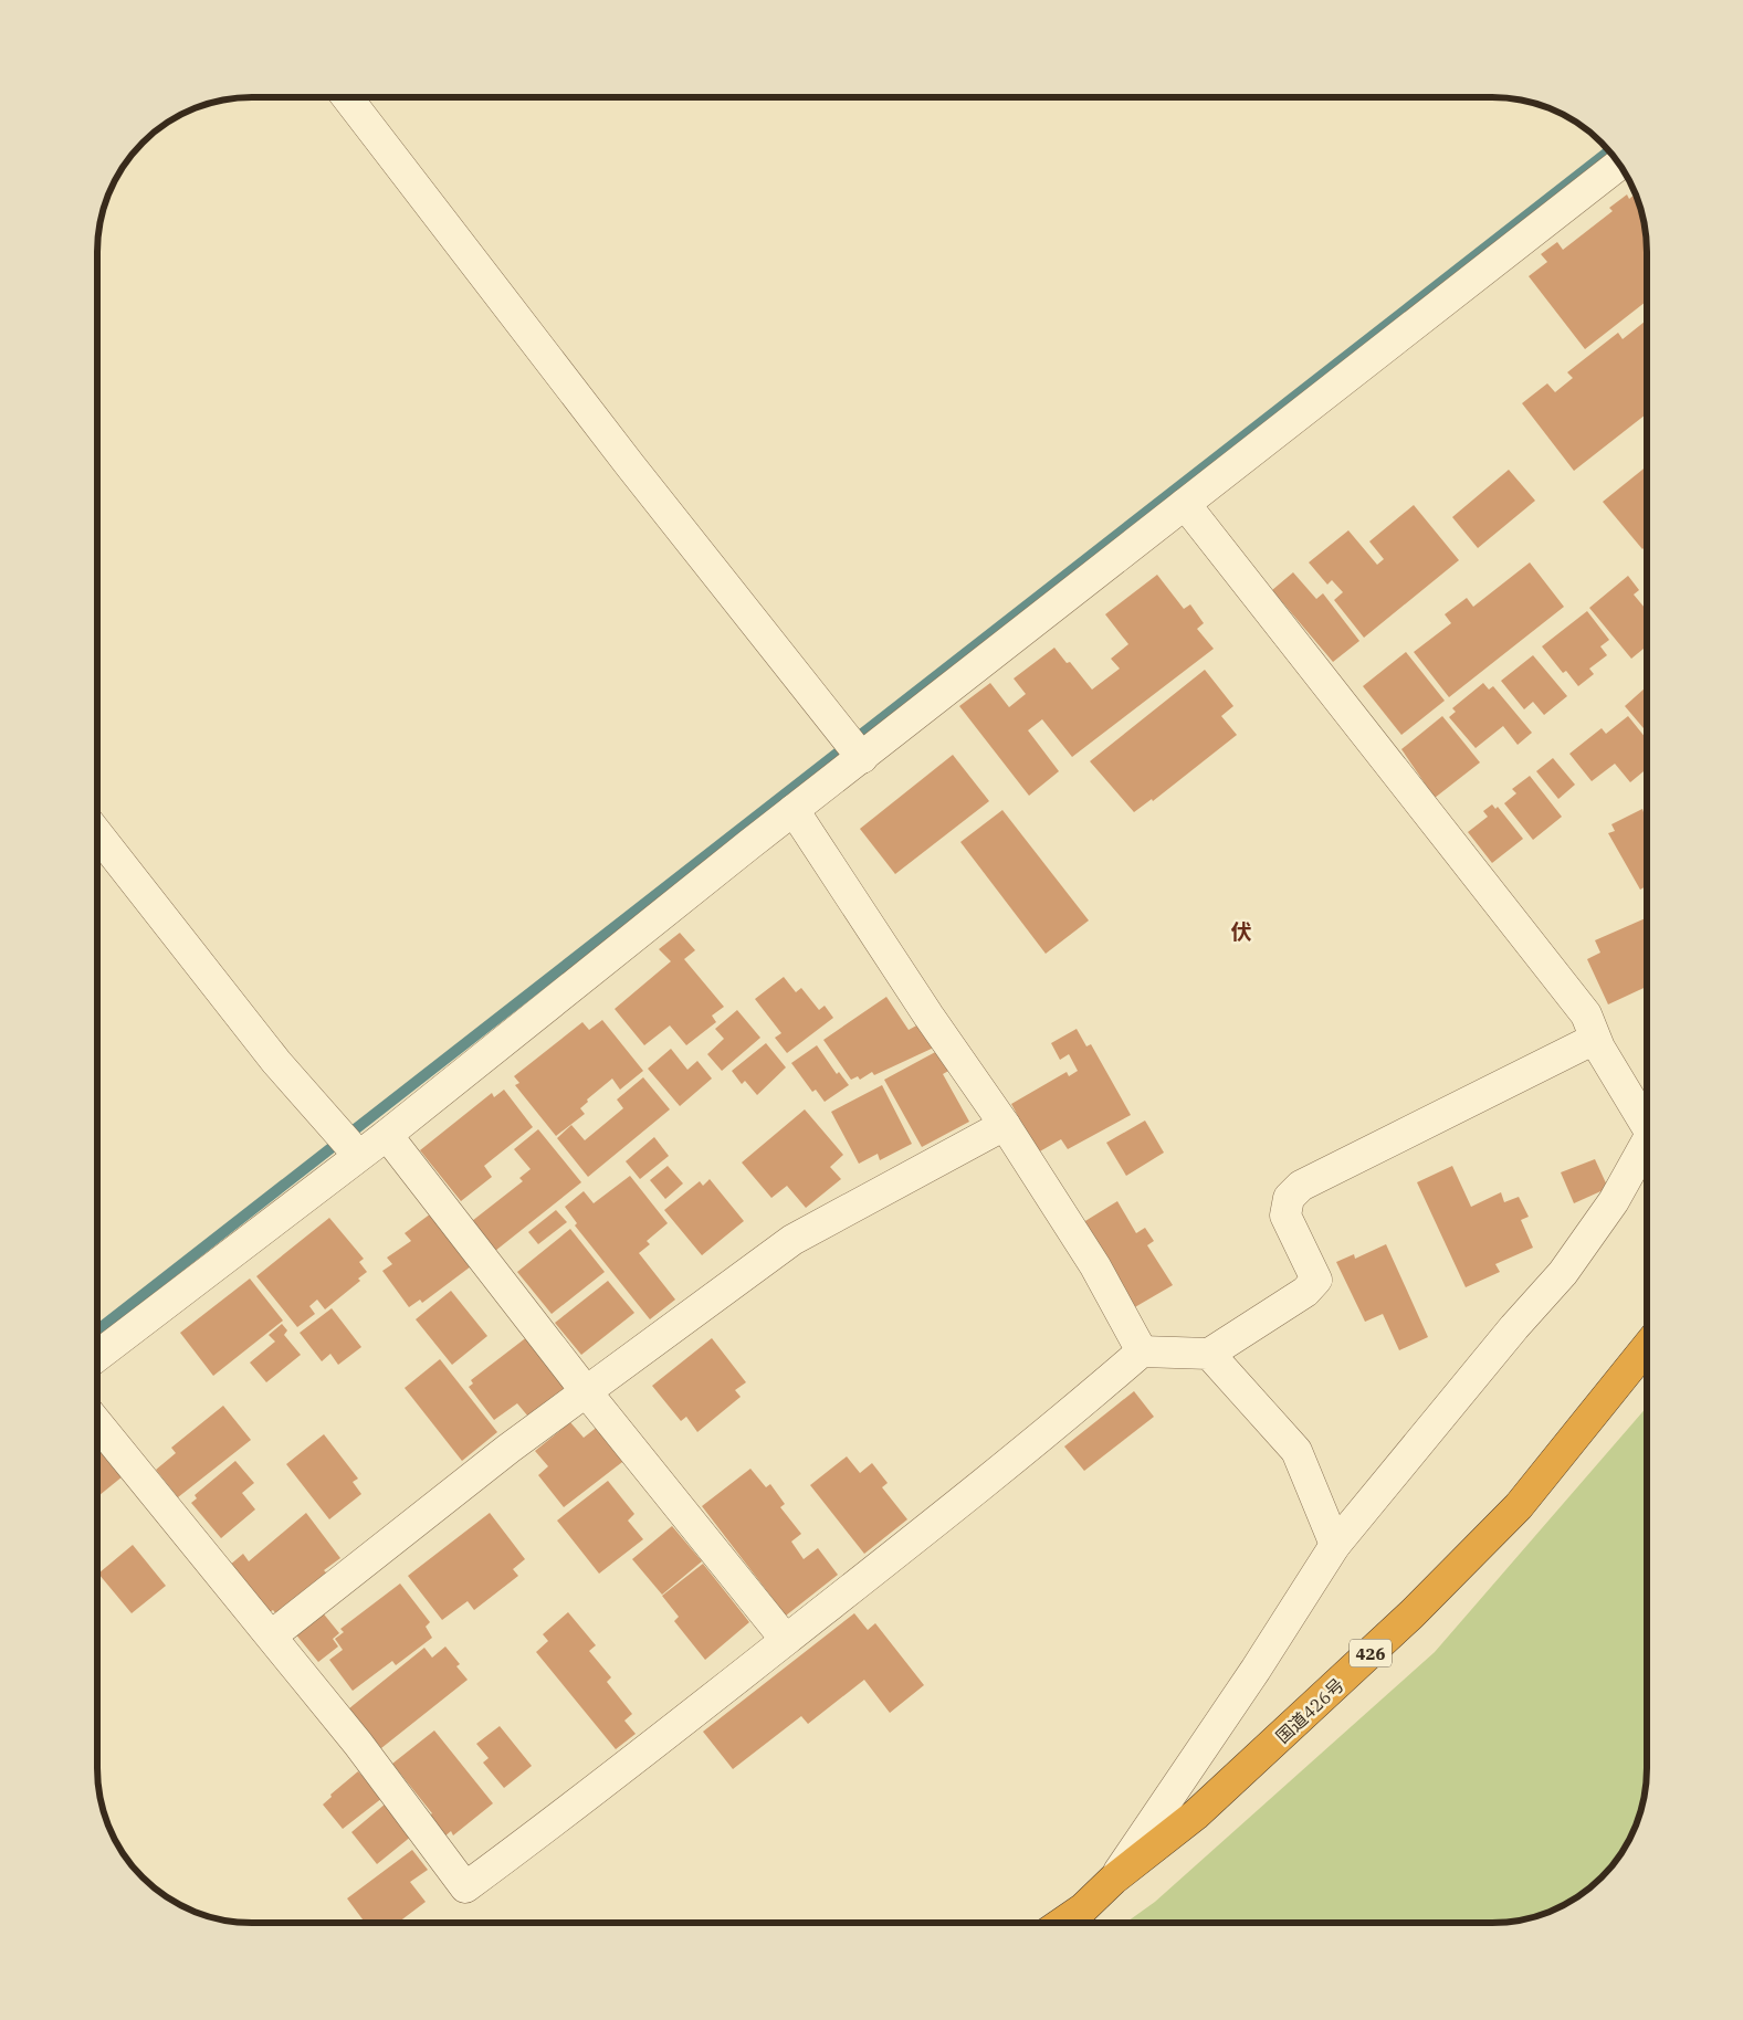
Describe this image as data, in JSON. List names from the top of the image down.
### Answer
{
  "streets": {
    "highway": ["426", "国道426号"]
  },
  "districts": ["伏"]
}
